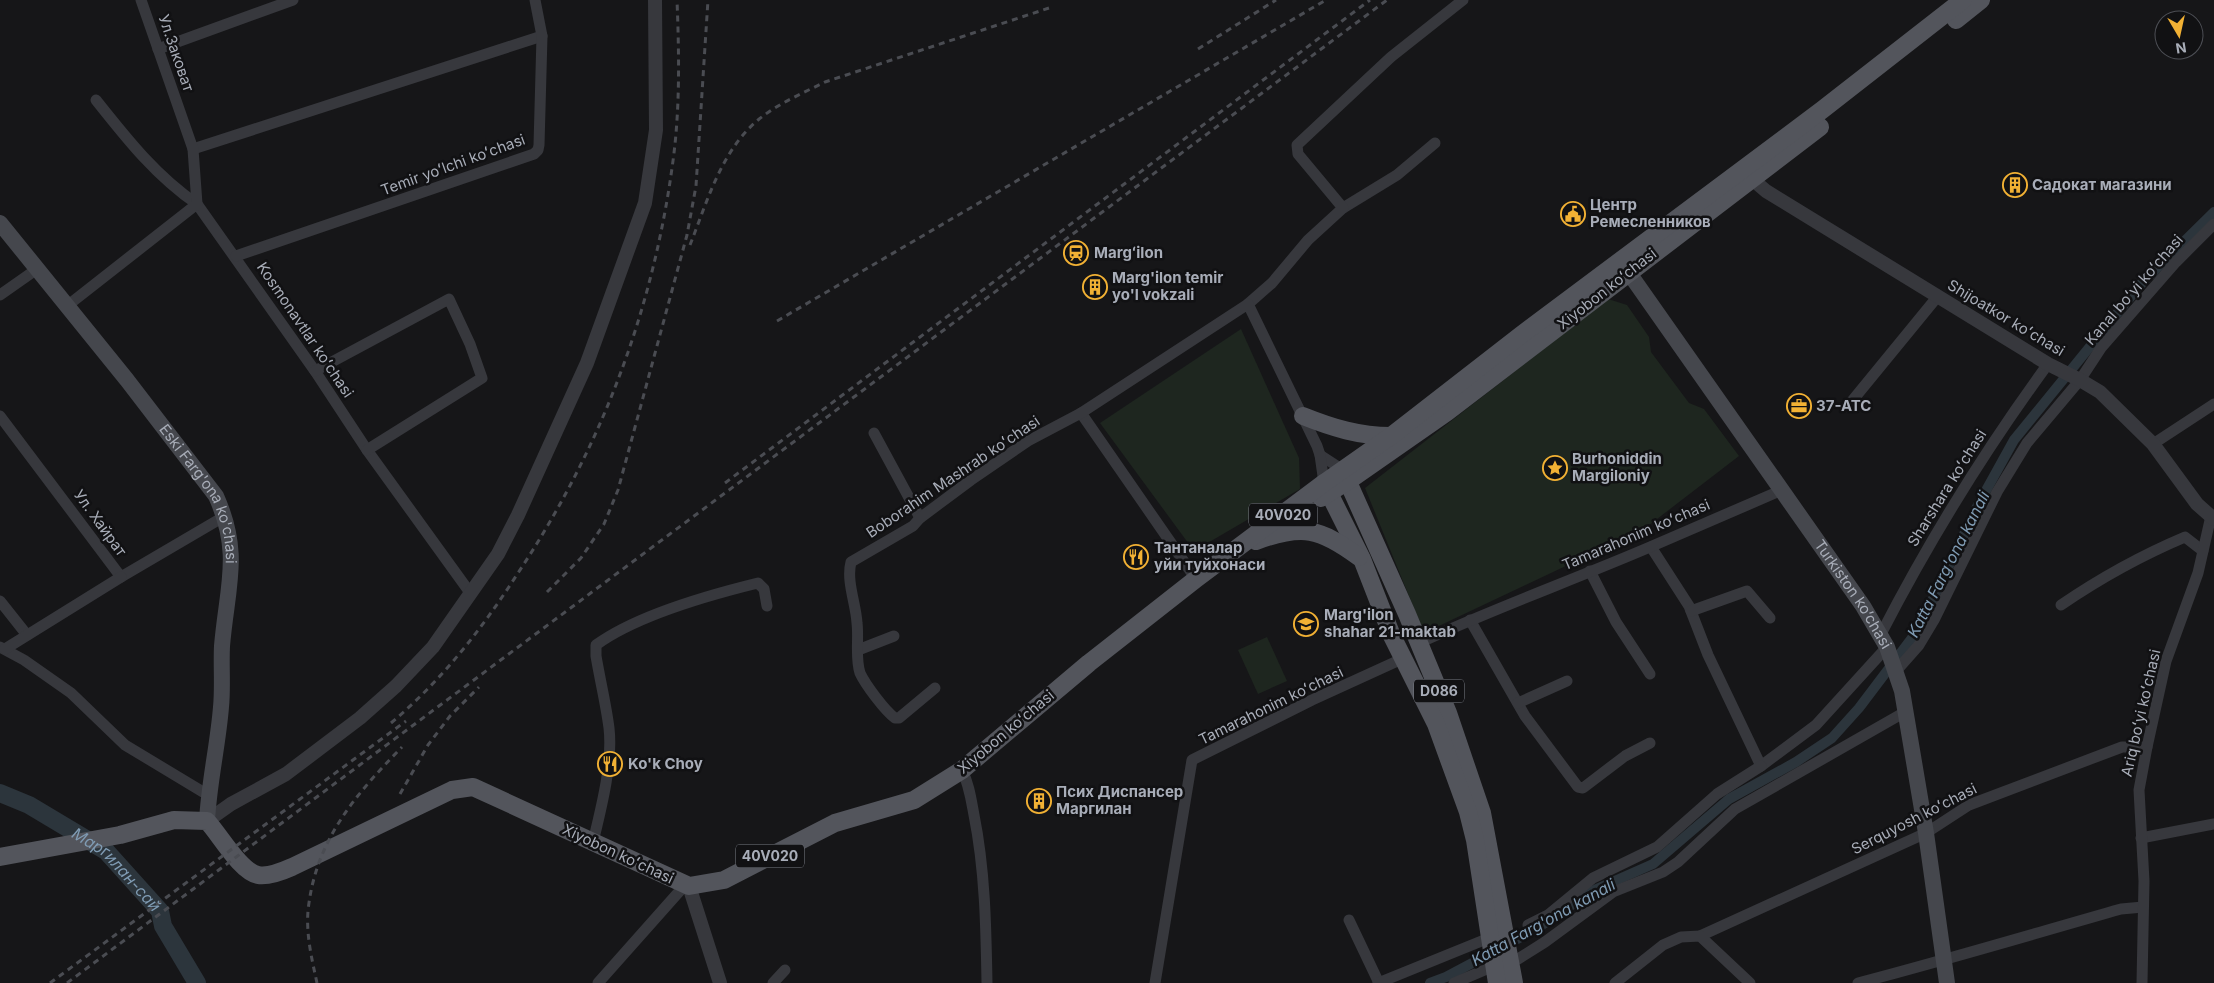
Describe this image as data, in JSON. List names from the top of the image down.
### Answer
{
  "streets": {
    "main road": [
      "Xiyobon koʻchasi",
      "Eski Farg'ona ko'chasi",
      "40V020",
      "Turkiston ko’chasi",
      "D086"
    ],
    "street": [
      "Ул.Заковат",
      "Temir yoʻlchi koʻchasi",
      "Kanal boʻyi koʻchasi",
      "Shijoatkor koʻchasi",
      "Kosmonavtlar koʻchasi",
      "Boborahim Mashrab koʻchasi",
      "Sharshara koʻchasi",
      "Ул. Хайрат",
      "Tamarahonim koʻchasi",
      "Ariq boʻyi koʻchasi",
      "Serquyosh koʻchasi"
    ]
  },
  "crossings": [
    ["Ул.Заковат", "Kosmonavtlar koʻchasi"],
    ["Temir yoʻlchi koʻchasi", "Kosmonavtlar koʻchasi"],
    ["Xiyobon koʻchasi", "Shijoatkor koʻchasi"],
    ["Xiyobon koʻchasi", "Eski Farg'ona ko'chasi"],
    ["Xiyobon koʻchasi", "40V020"],
    ["Xiyobon koʻchasi", "Turkiston ko’chasi"],
    ["Xiyobon koʻchasi", "D086"],
    ["Kanal boʻyi koʻchasi", "Shijoatkor koʻchasi"],
    ["Kanal boʻyi koʻchasi", "Turkiston ko’chasi"],
    ["Shijoatkor koʻchasi", "Sharshara koʻchasi"],
    ["Shijoatkor koʻchasi", "Ariq boʻyi koʻchasi"],
    ["Sharshara koʻchasi", "Turkiston ko’chasi"],
    ["Eski Farg'ona ko'chasi", "Ул. Хайрат"],
    ["40V020", "D086"],
    ["Tamarahonim koʻchasi", "Turkiston ko’chasi"],
    ["Tamarahonim koʻchasi", "D086"],
    ["Turkiston ko’chasi", "Serquyosh koʻchasi"],
    ["Ariq boʻyi koʻchasi", "Serquyosh koʻchasi"]
  ],
  "water": ["Katta Farg'ona kanali", "Маргилан-сай"],
  "places": {
    "building": ["Садокат магазини", "Marg'ilon temir yo'l vokzali", "Псих Диспансер Маргилан"],
    "public building": ["Центр Ремесленников"],
    "station": ["Margʻilon"],
    "office": ["37-АТС"],
    "place": ["Burhoniddin Margiloniy"],
    "restaurant": ["Тантаналар уйи туйхонаси", "Ko'k Choy"],
    "school or university": ["Marg'ilon shahar 21-maktab"]
  },
  "north": "bottom"
}
